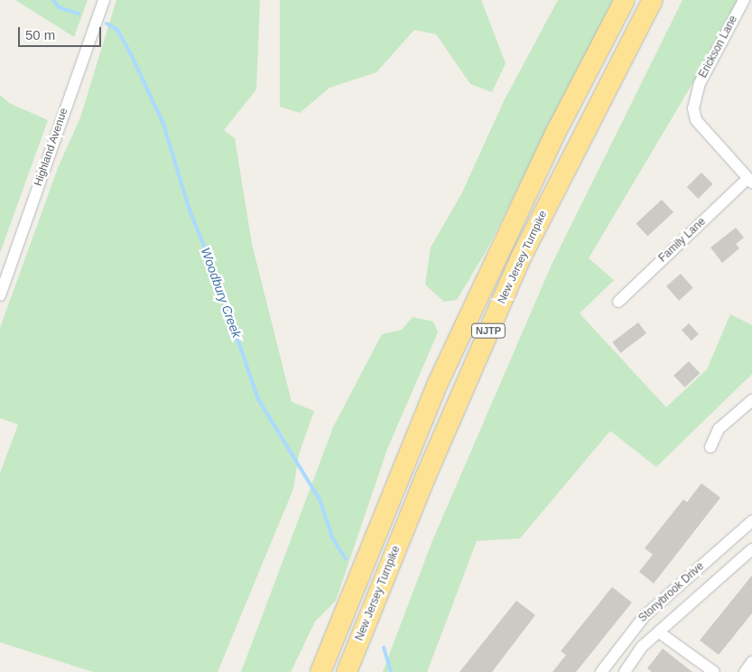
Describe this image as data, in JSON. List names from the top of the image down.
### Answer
{
  "streets": {
    "highway": ["New Jersey Turnpike", "NJTP"],
    "street": [
      "Erickson Lane",
      "Highland Avenue",
      "Family Lane",
      "Stonybrook Drive"
    ]
  },
  "crossings": [
    ["Erickson Lane", "Family Lane"]
  ],
  "water": ["Woodbury Creek"],
  "scale_bar": "50 m"
}
